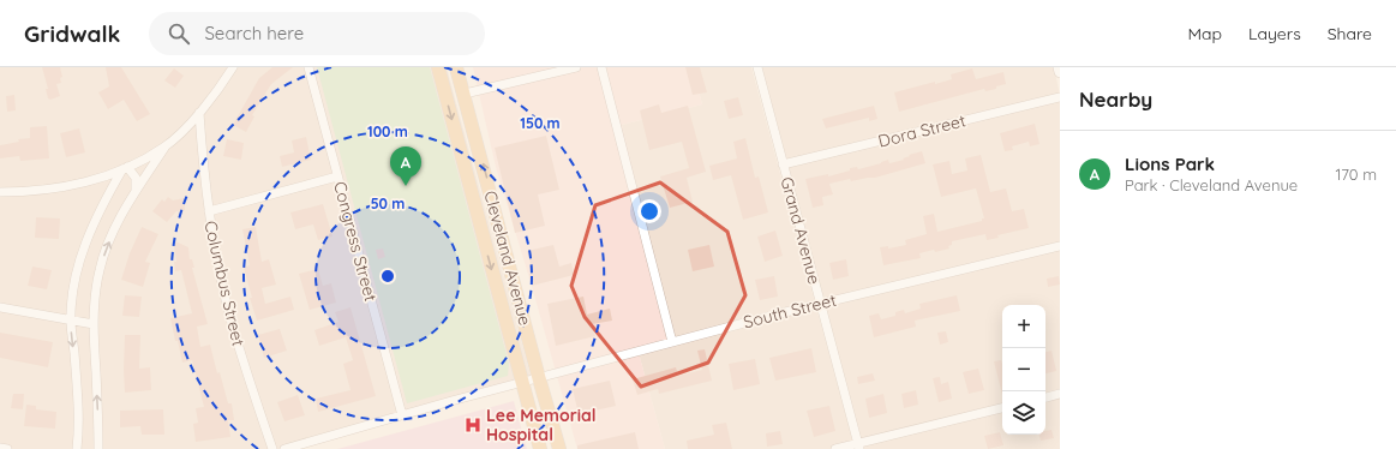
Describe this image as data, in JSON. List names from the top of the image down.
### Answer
{
  "streets": {
    "main road": ["Cleveland Avenue"],
    "street": [
      "Dora Street",
      "Grand Avenue",
      "Congress Street",
      "Columbus Street",
      "South Street"
    ]
  },
  "crossings": [
    ["Dora Street", "Grand Avenue"],
    ["Grand Avenue", "South Street"],
    ["Congress Street", "South Street"],
    ["Cleveland Avenue", "South Street"]
  ],
  "places": {
    "hospital": ["Lee Memorial Hospital"]
  },
  "page": {
    "header": "Gridwalk",
    "search": "Search here",
    "nav": ["Map", "Layers", "Share"],
    "heading": "Nearby",
    "list": [
      {
        "mark": "A",
        "name": "Lions Park",
        "note": "Park · Cleveland Avenue",
        "value": "170 m"
      }
    ],
    "pins": "A",
    "map_buttons": ["+", "−"]
  },
  "rings": ["150 m", "100 m", "50 m"]
}
